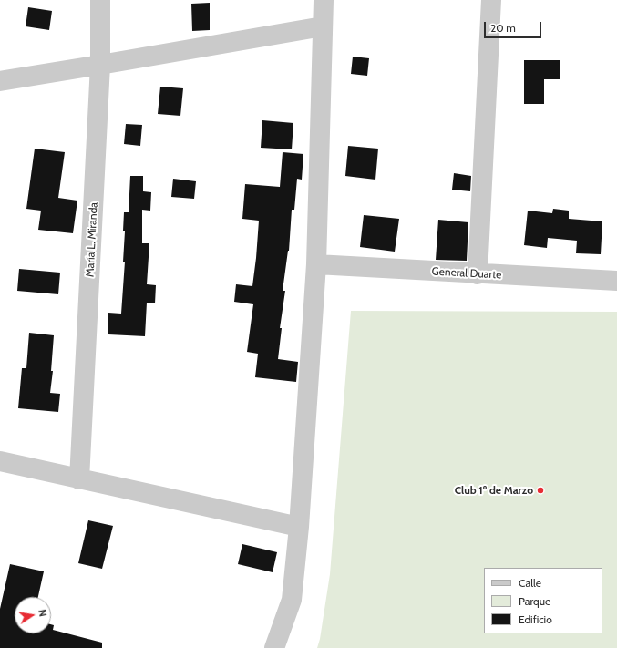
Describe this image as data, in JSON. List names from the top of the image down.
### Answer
{
  "streets": {
    "street": ["María L. Miranda", "General Duarte"]
  },
  "places": ["Club 1º de Marzo"],
  "legend": ["Calle", "Parque", "Edificio"],
  "scale_bar": "20 m",
  "north": "right"
}
